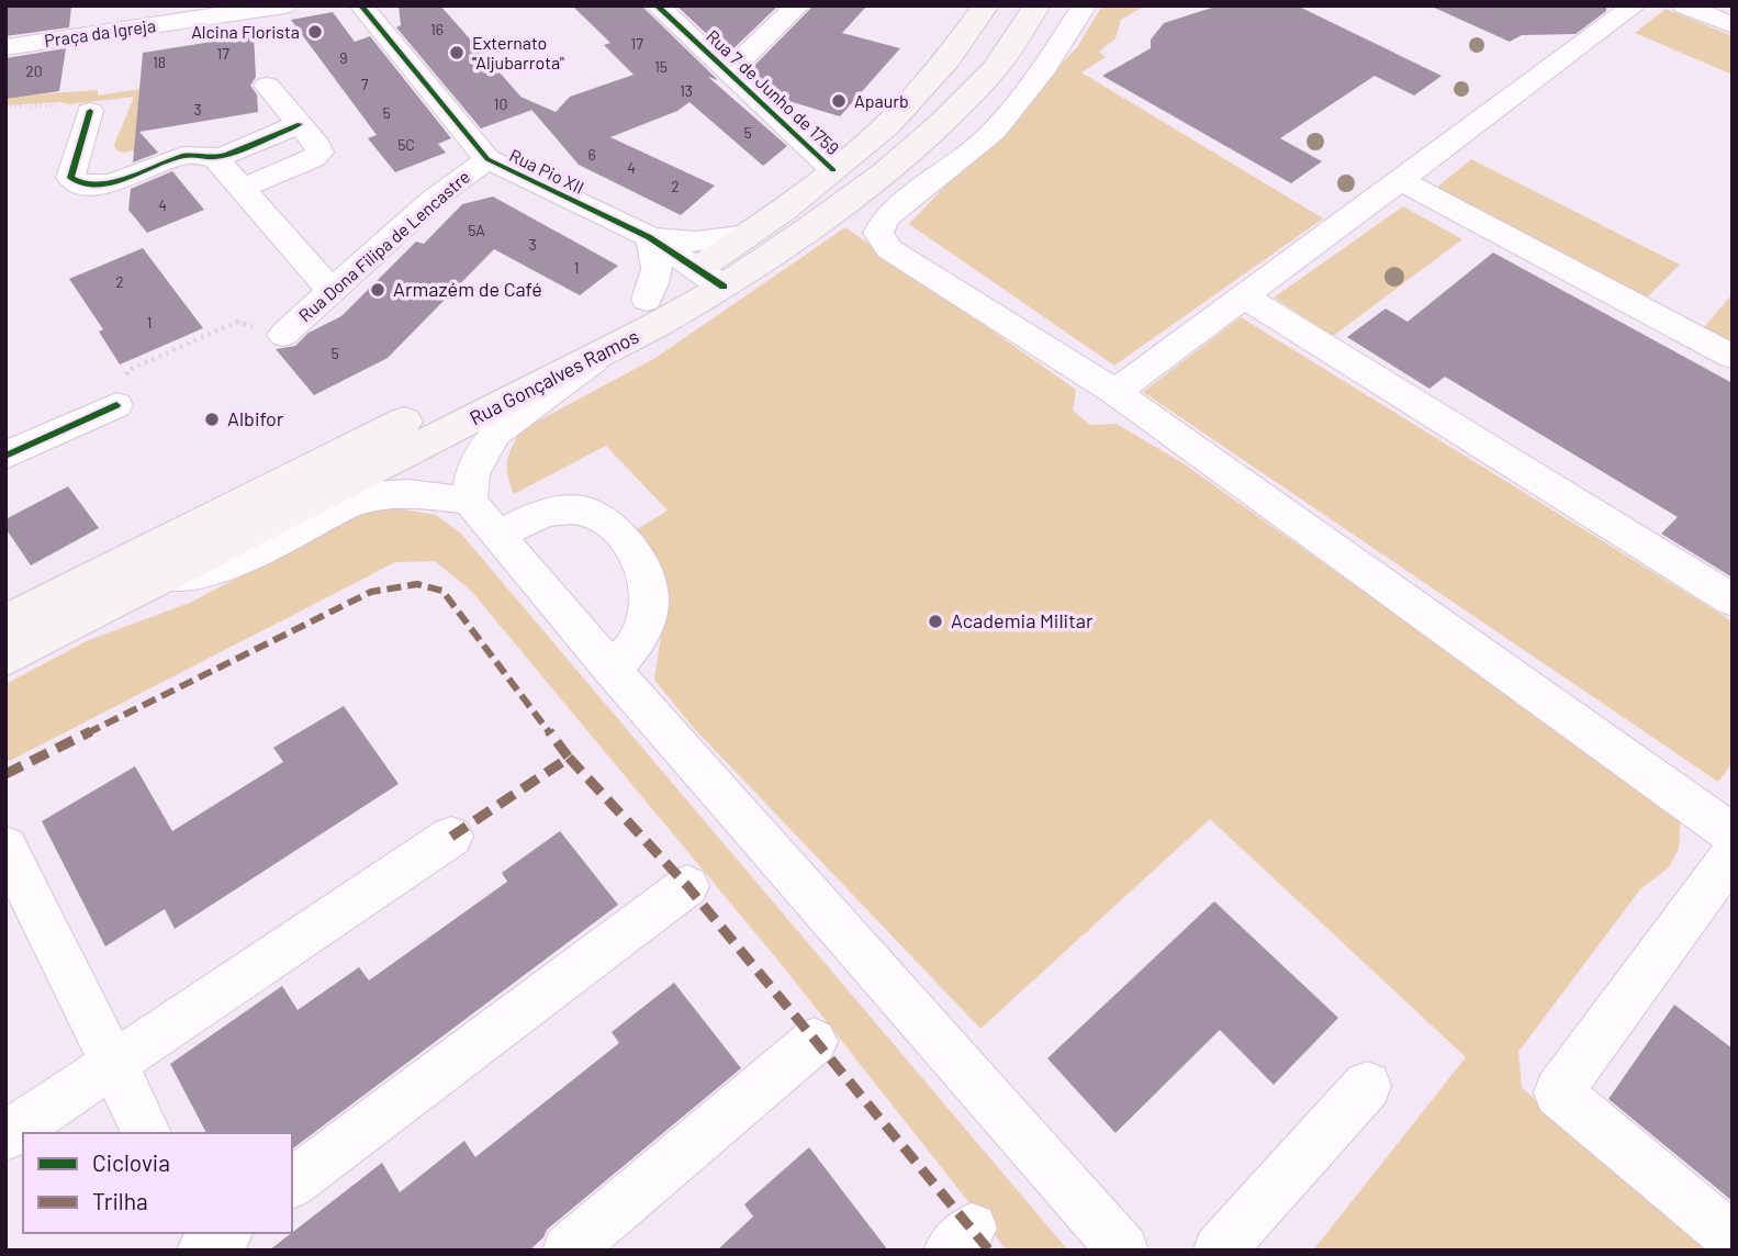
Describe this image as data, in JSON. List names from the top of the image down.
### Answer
{
  "streets": {
    "main road": ["Rua Gonçalves Ramos"],
    "street": [
      "Praça da Igreja",
      "Rua 7 de Junho de 1759",
      "Rua Pio XII",
      "Rua Dona Filipa de Lencastre"
    ]
  },
  "crossings": [
    ["Rua 7 de Junho de 1759", "Rua Gonçalves Ramos"],
    ["Rua Pio XII", "Rua Dona Filipa de Lencastre"],
    ["Rua Pio XII", "Rua Gonçalves Ramos"]
  ],
  "places": [
    "Alcina Florista",
    "Externato \"Aljubarrota\"",
    "Apaurb",
    "Armazém de Café",
    "Albifor",
    "Academia Militar"
  ],
  "house_numbers": [
    "16",
    "17",
    "17",
    "9",
    "18",
    "15",
    "20",
    "7",
    "13",
    "10",
    "3",
    "5",
    "5",
    "5C",
    "6",
    "4",
    "2",
    "4",
    "5A",
    "3",
    "1",
    "2",
    "1",
    "5"
  ],
  "legend": ["Ciclovia", "Trilha"]
}
